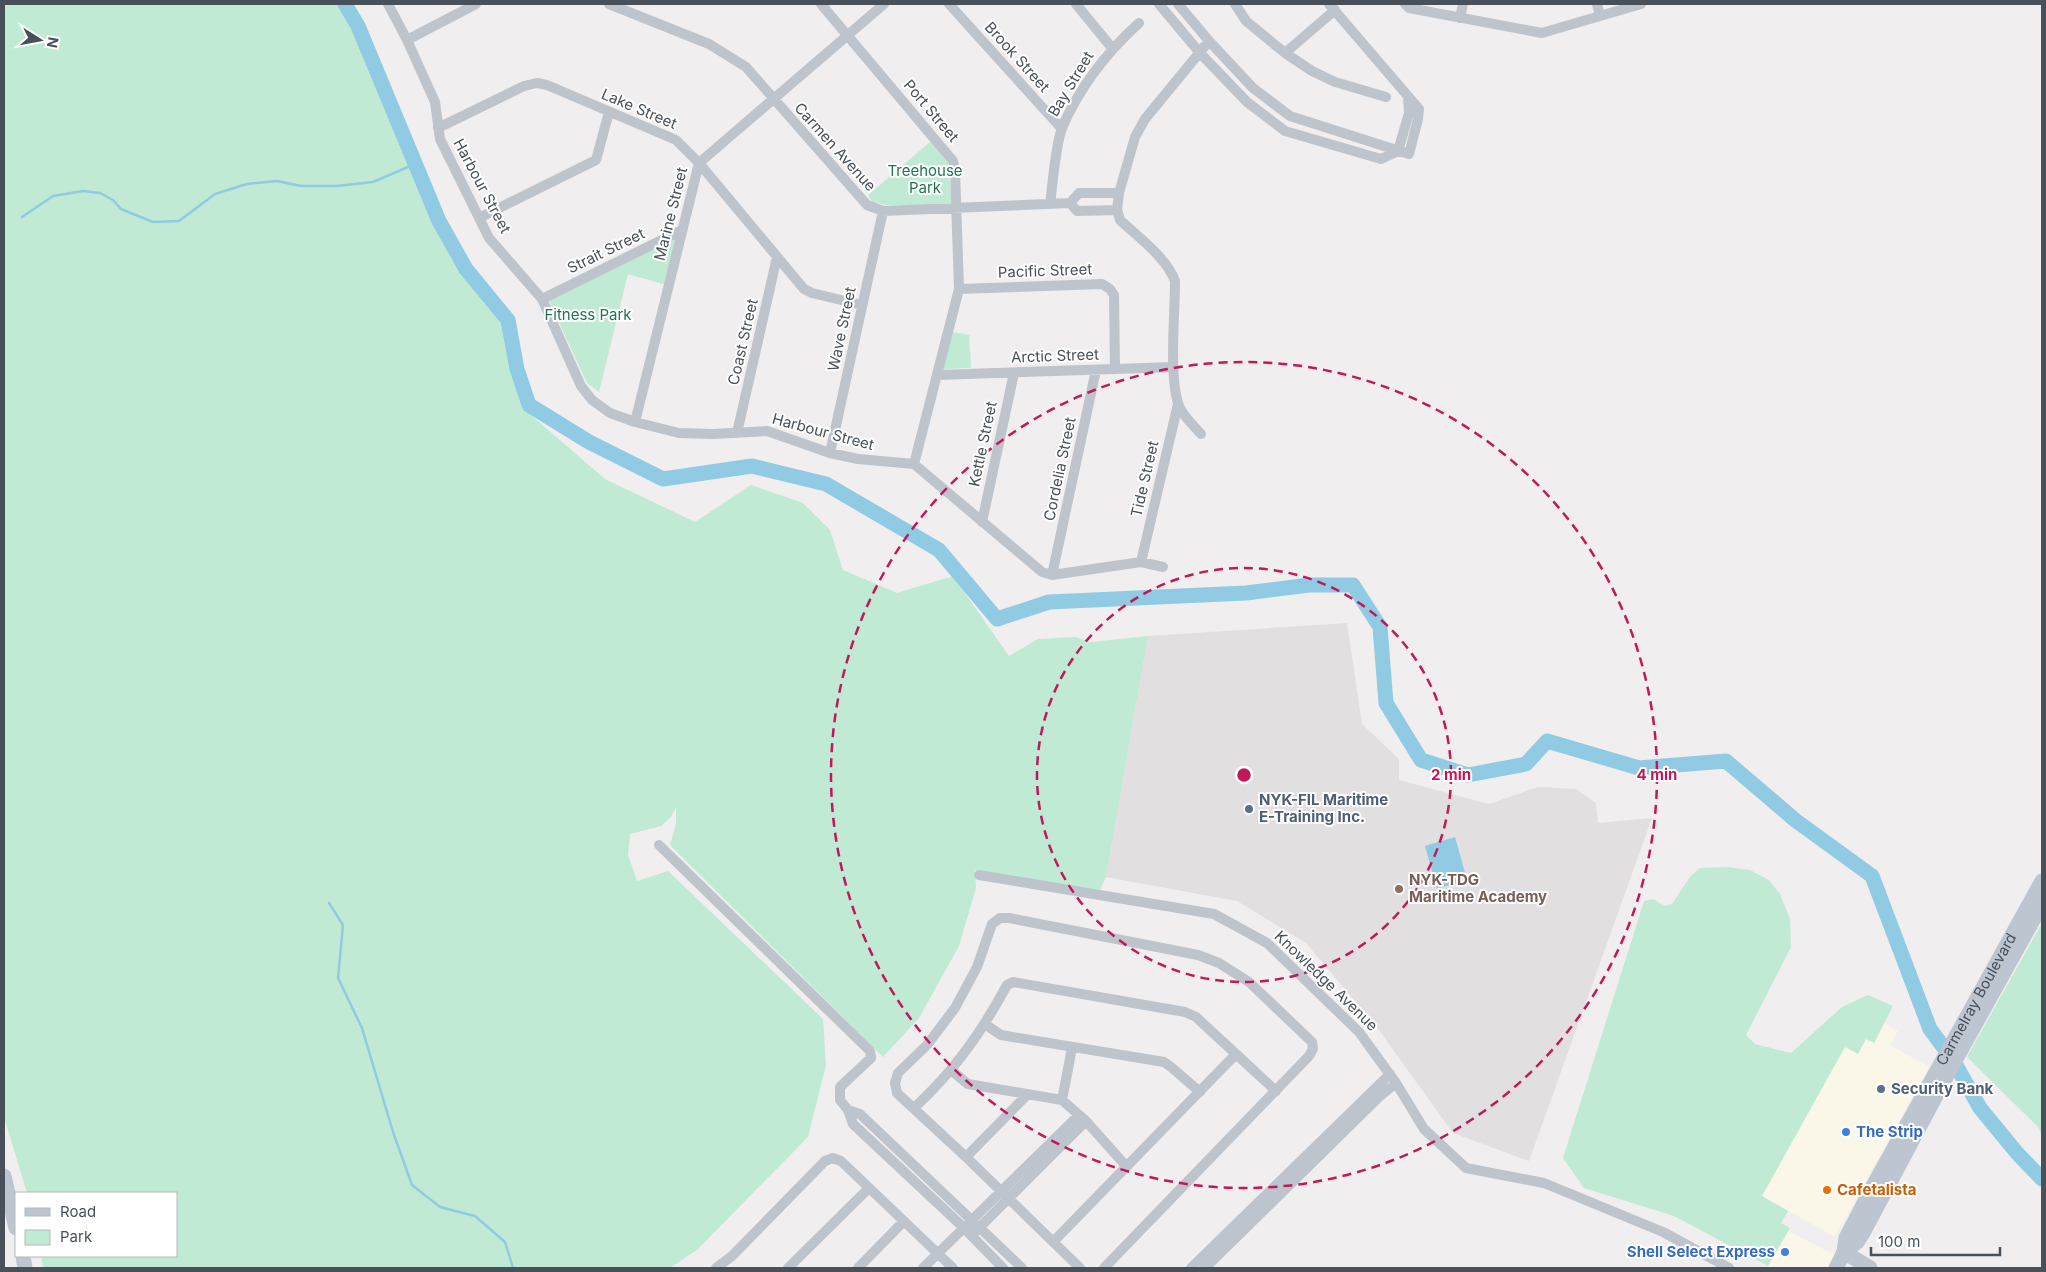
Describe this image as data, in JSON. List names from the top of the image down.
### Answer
{
  "streets": {
    "street": [
      "Brook Street",
      "Bay Street",
      "Lake Street",
      "Port Street",
      "Carmen Avenue",
      "Harbour Street",
      "Marine Street",
      "Strait Street",
      "Pacific Street",
      "Wave Street",
      "Coast Street",
      "Arctic Street",
      "Kettle Street",
      "Cordelia Street",
      "Tide Street",
      "Knowledge Avenue",
      "Carmelray Boulevard"
    ]
  },
  "crossings": [
    ["Brook Street", "Bay Street"],
    ["Lake Street", "Harbour Street"],
    ["Lake Street", "Marine Street"],
    ["Lake Street", "Wave Street"],
    ["Lake Street", "Coast Street"],
    ["Port Street", "Harbour Street"],
    ["Port Street", "Marine Street"],
    ["Port Street", "Pacific Street"],
    ["Port Street", "Arctic Street"],
    ["Carmen Avenue", "Marine Street"],
    ["Carmen Avenue", "Wave Street"],
    ["Harbour Street", "Marine Street"],
    ["Harbour Street", "Strait Street"],
    ["Harbour Street", "Wave Street"],
    ["Harbour Street", "Coast Street"],
    ["Marine Street", "Strait Street"],
    ["Pacific Street", "Arctic Street"],
    ["Arctic Street", "Kettle Street"],
    ["Arctic Street", "Cordelia Street"]
  ],
  "parks": ["Treehouse Park", "Fitness Park"],
  "places": [
    "NYK-FIL Maritime E-Training Inc.",
    "NYK-TDG Maritime Academy",
    "Security Bank",
    "The Strip",
    "Cafetalista",
    "Shell Select Express"
  ],
  "legend": ["Road", "Park"],
  "scale_bar": "100 m",
  "north": "right",
  "rings": ["2 min", "4 min"]
}
